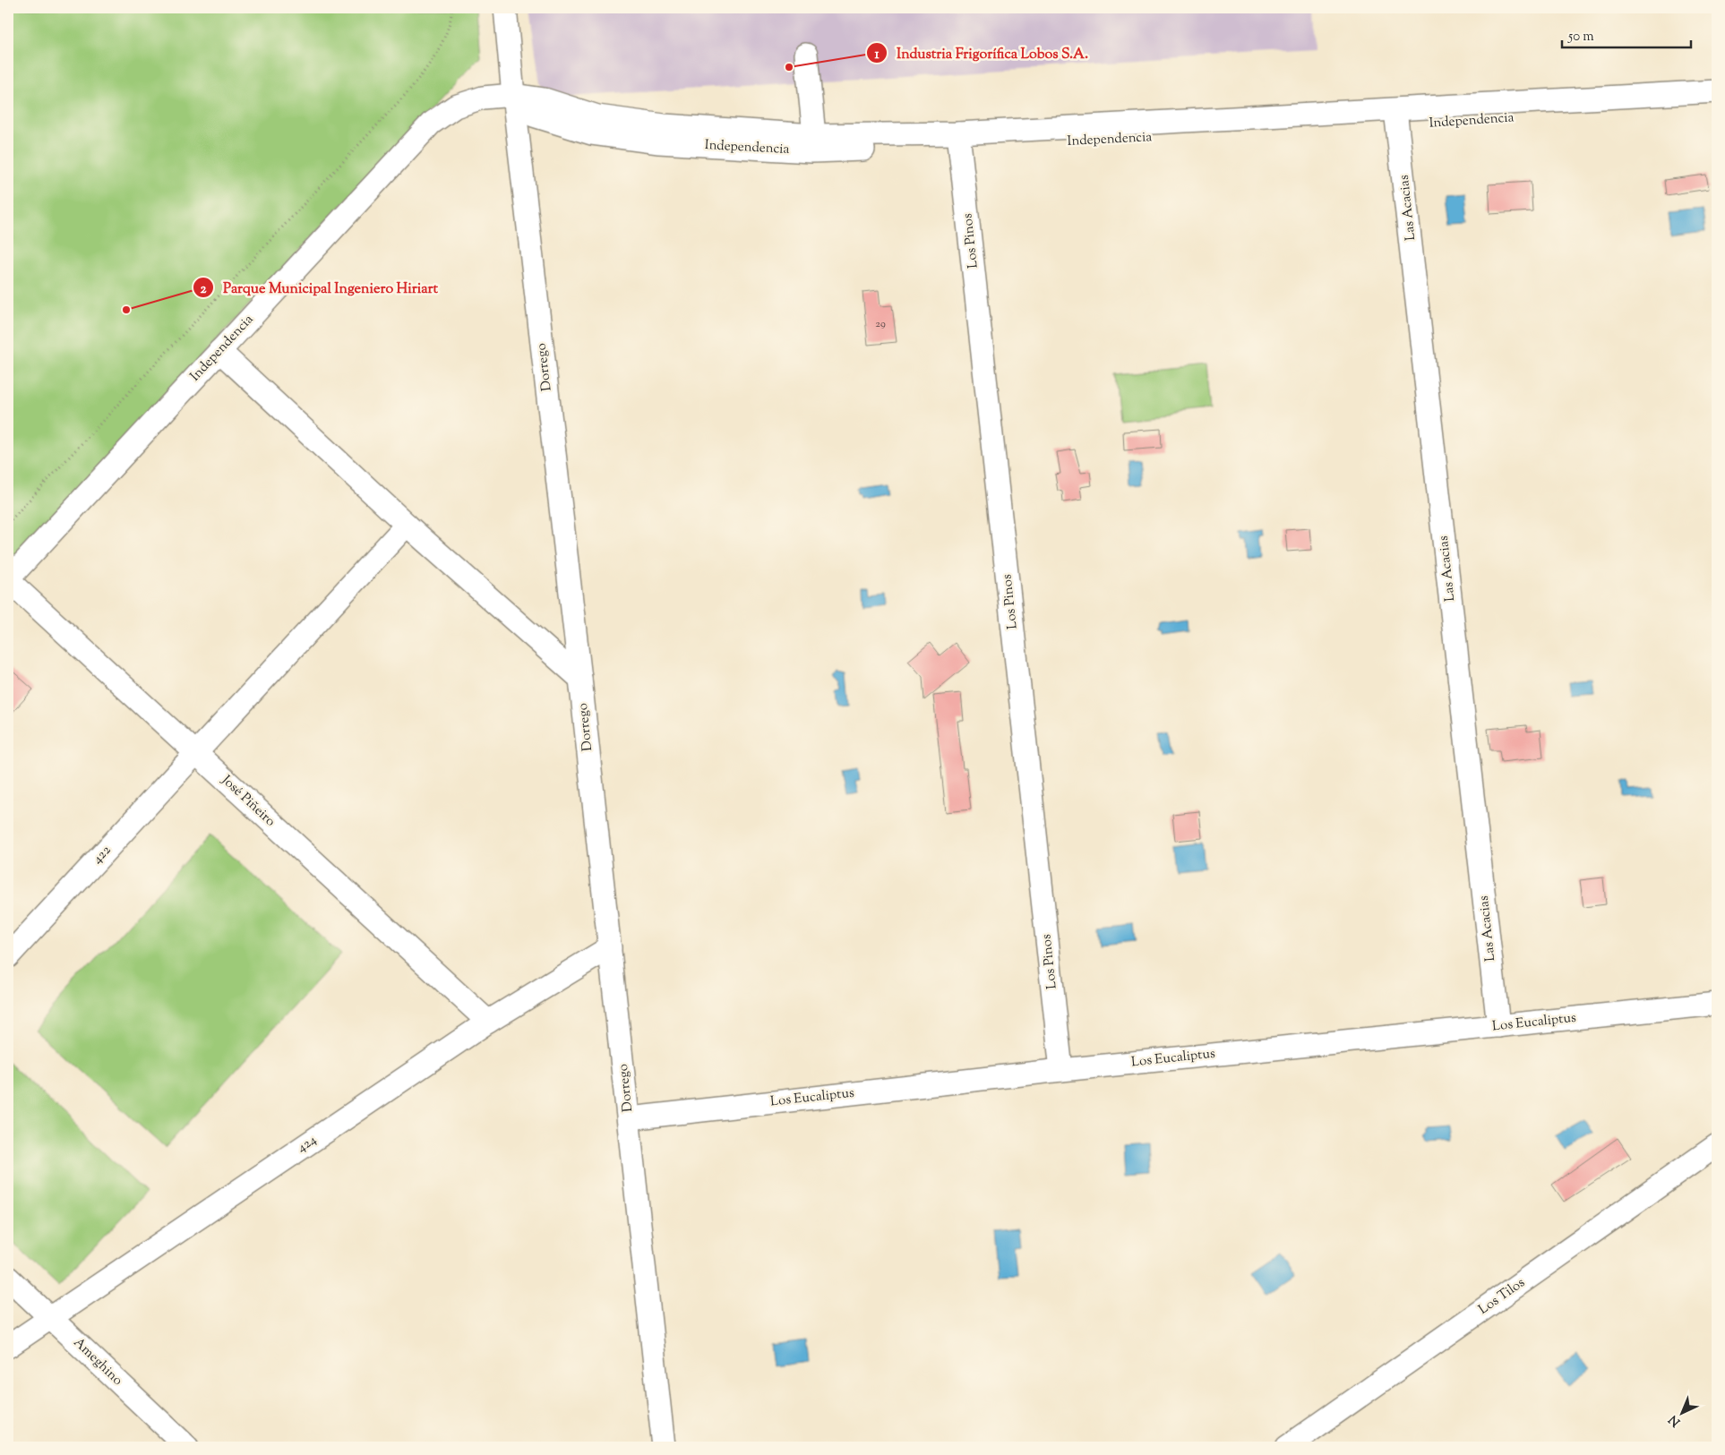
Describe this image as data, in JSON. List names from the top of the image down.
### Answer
{
  "streets": {
    "street": [
      "Independencia",
      "Las Acacias",
      "Los Pinos",
      "Dorrego",
      "José Piñeiro",
      "422",
      "Los Eucaliptus",
      "424",
      "Los Tilos",
      "Ameghino"
    ]
  },
  "crossings": [
    ["Independencia", "Las Acacias"],
    ["Independencia", "Los Pinos"],
    ["Independencia", "Dorrego"],
    ["Independencia", "José Piñeiro"],
    ["Las Acacias", "Los Eucaliptus"],
    ["Los Pinos", "Los Eucaliptus"],
    ["Dorrego", "Los Eucaliptus"],
    ["Dorrego", "424"],
    ["José Piñeiro", "422"],
    ["José Piñeiro", "424"],
    ["424", "Ameghino"]
  ],
  "places": ["Industria Frigorífica Lobos S.A.", "Parque Municipal Ingeniero Hiriart"],
  "house_numbers": ["29"],
  "scale_bar": "50 m",
  "north": "bottom left"
}
